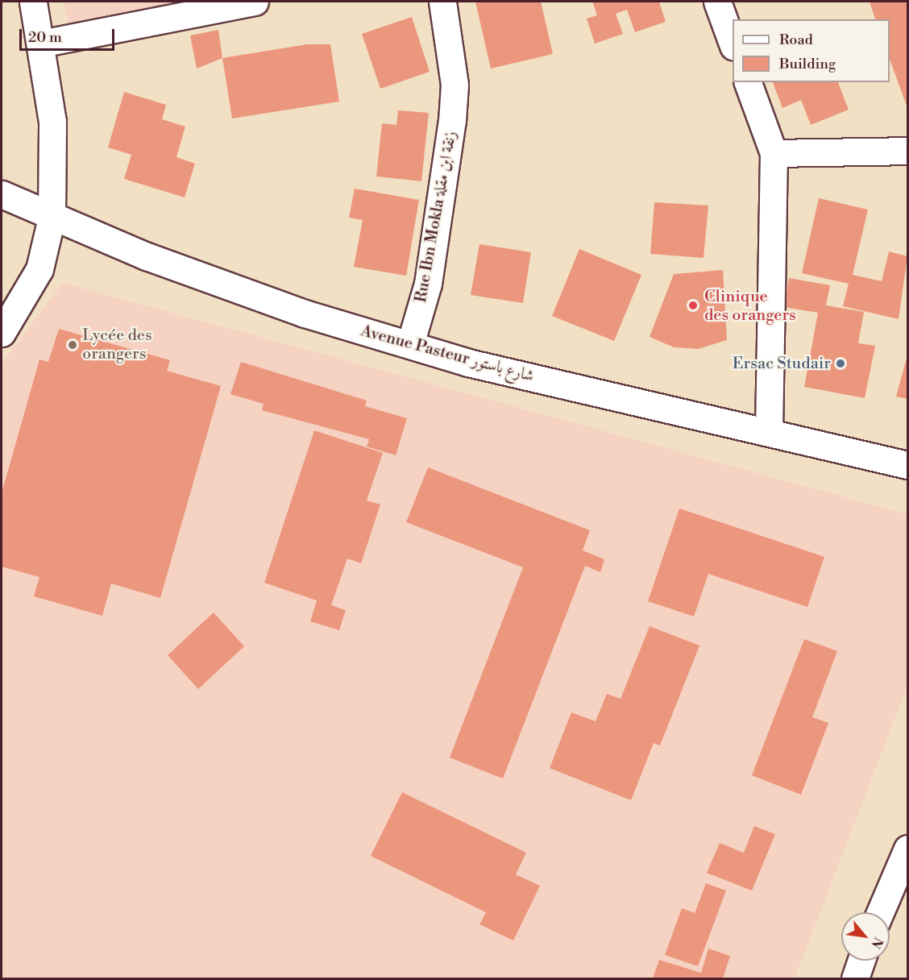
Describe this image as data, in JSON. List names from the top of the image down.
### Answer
{
  "streets": {
    "street": ["Rue Ibn Mokla زنقة ابن مقلة", "Avenue Pasteur شارع باستور"]
  },
  "crossings": [
    ["Rue Ibn Mokla زنقة ابن مقلة", "Avenue Pasteur شارع باستور"]
  ],
  "places": ["Clinique des orangers", "Lycée des orangers", "Ersac Studair"],
  "legend": ["Road", "Building"],
  "scale_bar": "20 m",
  "north": "bottom right"
}
